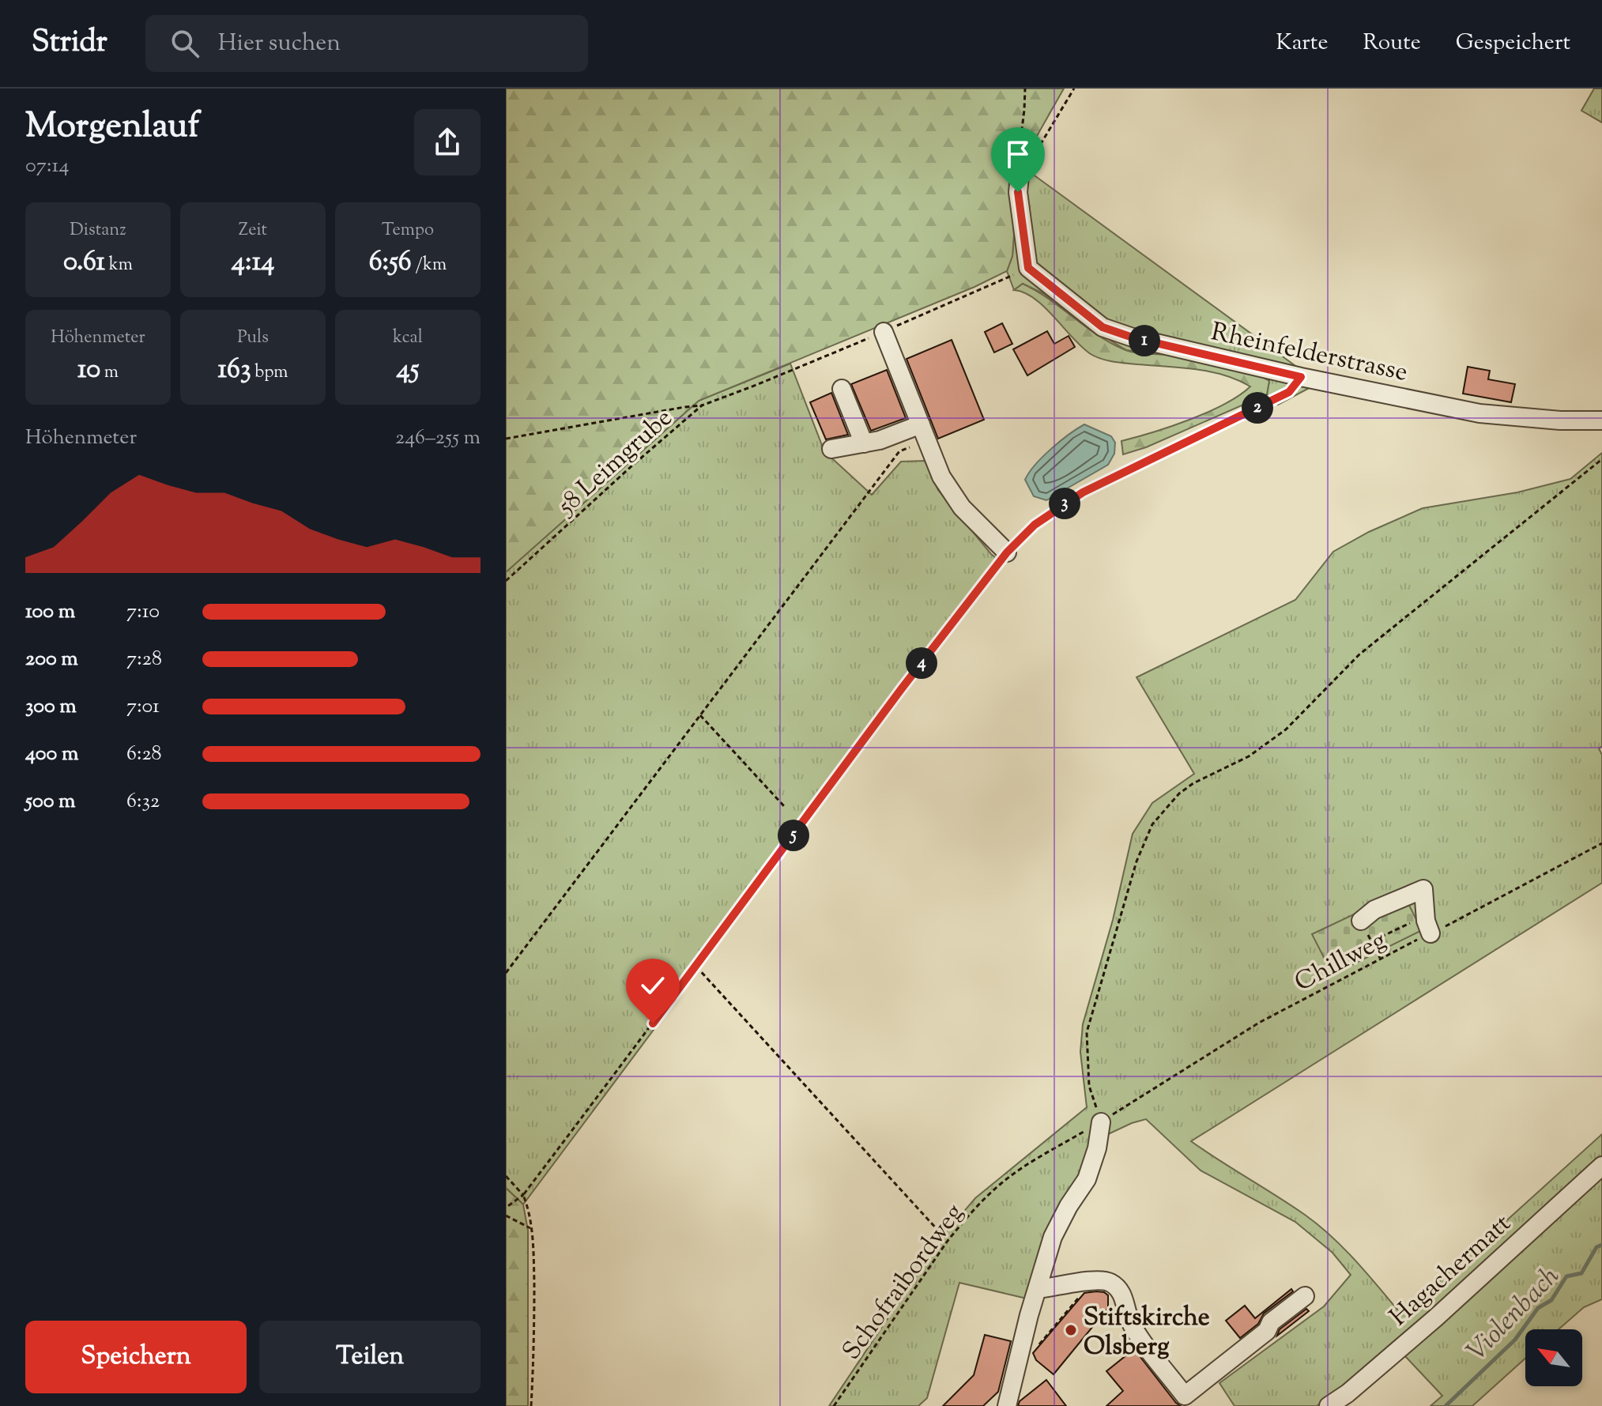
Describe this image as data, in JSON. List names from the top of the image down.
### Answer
{
  "streets": {
    "street": ["Rheinfelderstrasse", "Hagachermatt"],
    "path": ["58 Leimgrube", "Chillweg", "Schofraibordweg"]
  },
  "crossings": [
    ["Chillweg", "Schofraibordweg"]
  ],
  "water": ["Violenbach"],
  "places": ["Stiftskirche Olsberg"],
  "north": "top left",
  "page": {
    "header": "Stridr",
    "search": "Hier suchen",
    "nav": ["Karte", "Route", "Gespeichert"],
    "heading": ["Morgenlauf", "07:14"],
    "stats": [
      ["Distanz", "0.61 km"],
      ["Zeit", "4:14"],
      ["Tempo", "6:56 /km"],
      ["Höhenmeter", "10 m"],
      ["Puls", "163 bpm"],
      ["kcal", "45"]
    ],
    "pins": [
      "1",
      "2",
      "3",
      "4",
      "5"
    ],
    "chart": ["Höhenmeter", "246–255 m"],
    "list": [
      {
        "name": "100 m",
        "note": "7:10"
      },
      {
        "name": "200 m",
        "note": "7:28"
      },
      {
        "name": "300 m",
        "note": "7:01"
      },
      {
        "name": "400 m",
        "note": "6:28"
      },
      {
        "name": "500 m",
        "note": "6:32"
      }
    ],
    "buttons": ["Speichern", "Teilen"]
  }
}
